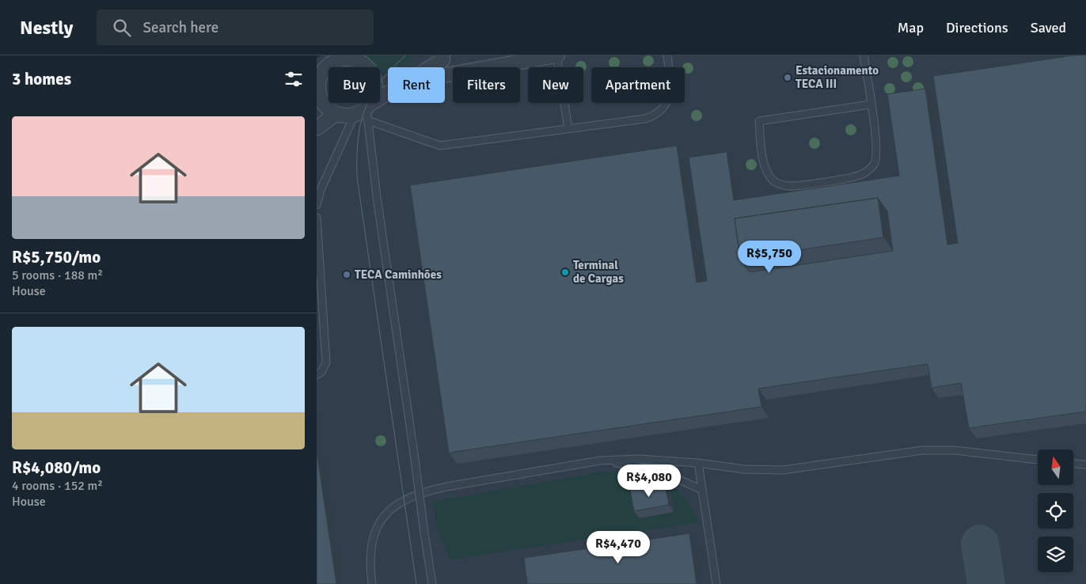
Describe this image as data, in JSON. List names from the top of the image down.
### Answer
{
  "places": ["Estacionamento TECA III", "Terminal de Cargas", "TECA Caminhões"],
  "north": "top",
  "page": {
    "header": "Nestly",
    "search": "Search here",
    "nav": ["Map", "Directions", "Saved"],
    "heading": "3 homes",
    "chip": [
      "Buy",
      "Rent",
      "Filters",
      "New",
      "Apartment"
    ],
    "list": [
      {
        "name": "R$5,750/mo",
        "note": "5 rooms · 188 m² · House"
      },
      {
        "name": "R$4,080/mo",
        "note": "4 rooms · 152 m² · House"
      }
    ],
    "price": ["R$5,750", "R$4,080", "R$4,470"]
  }
}
